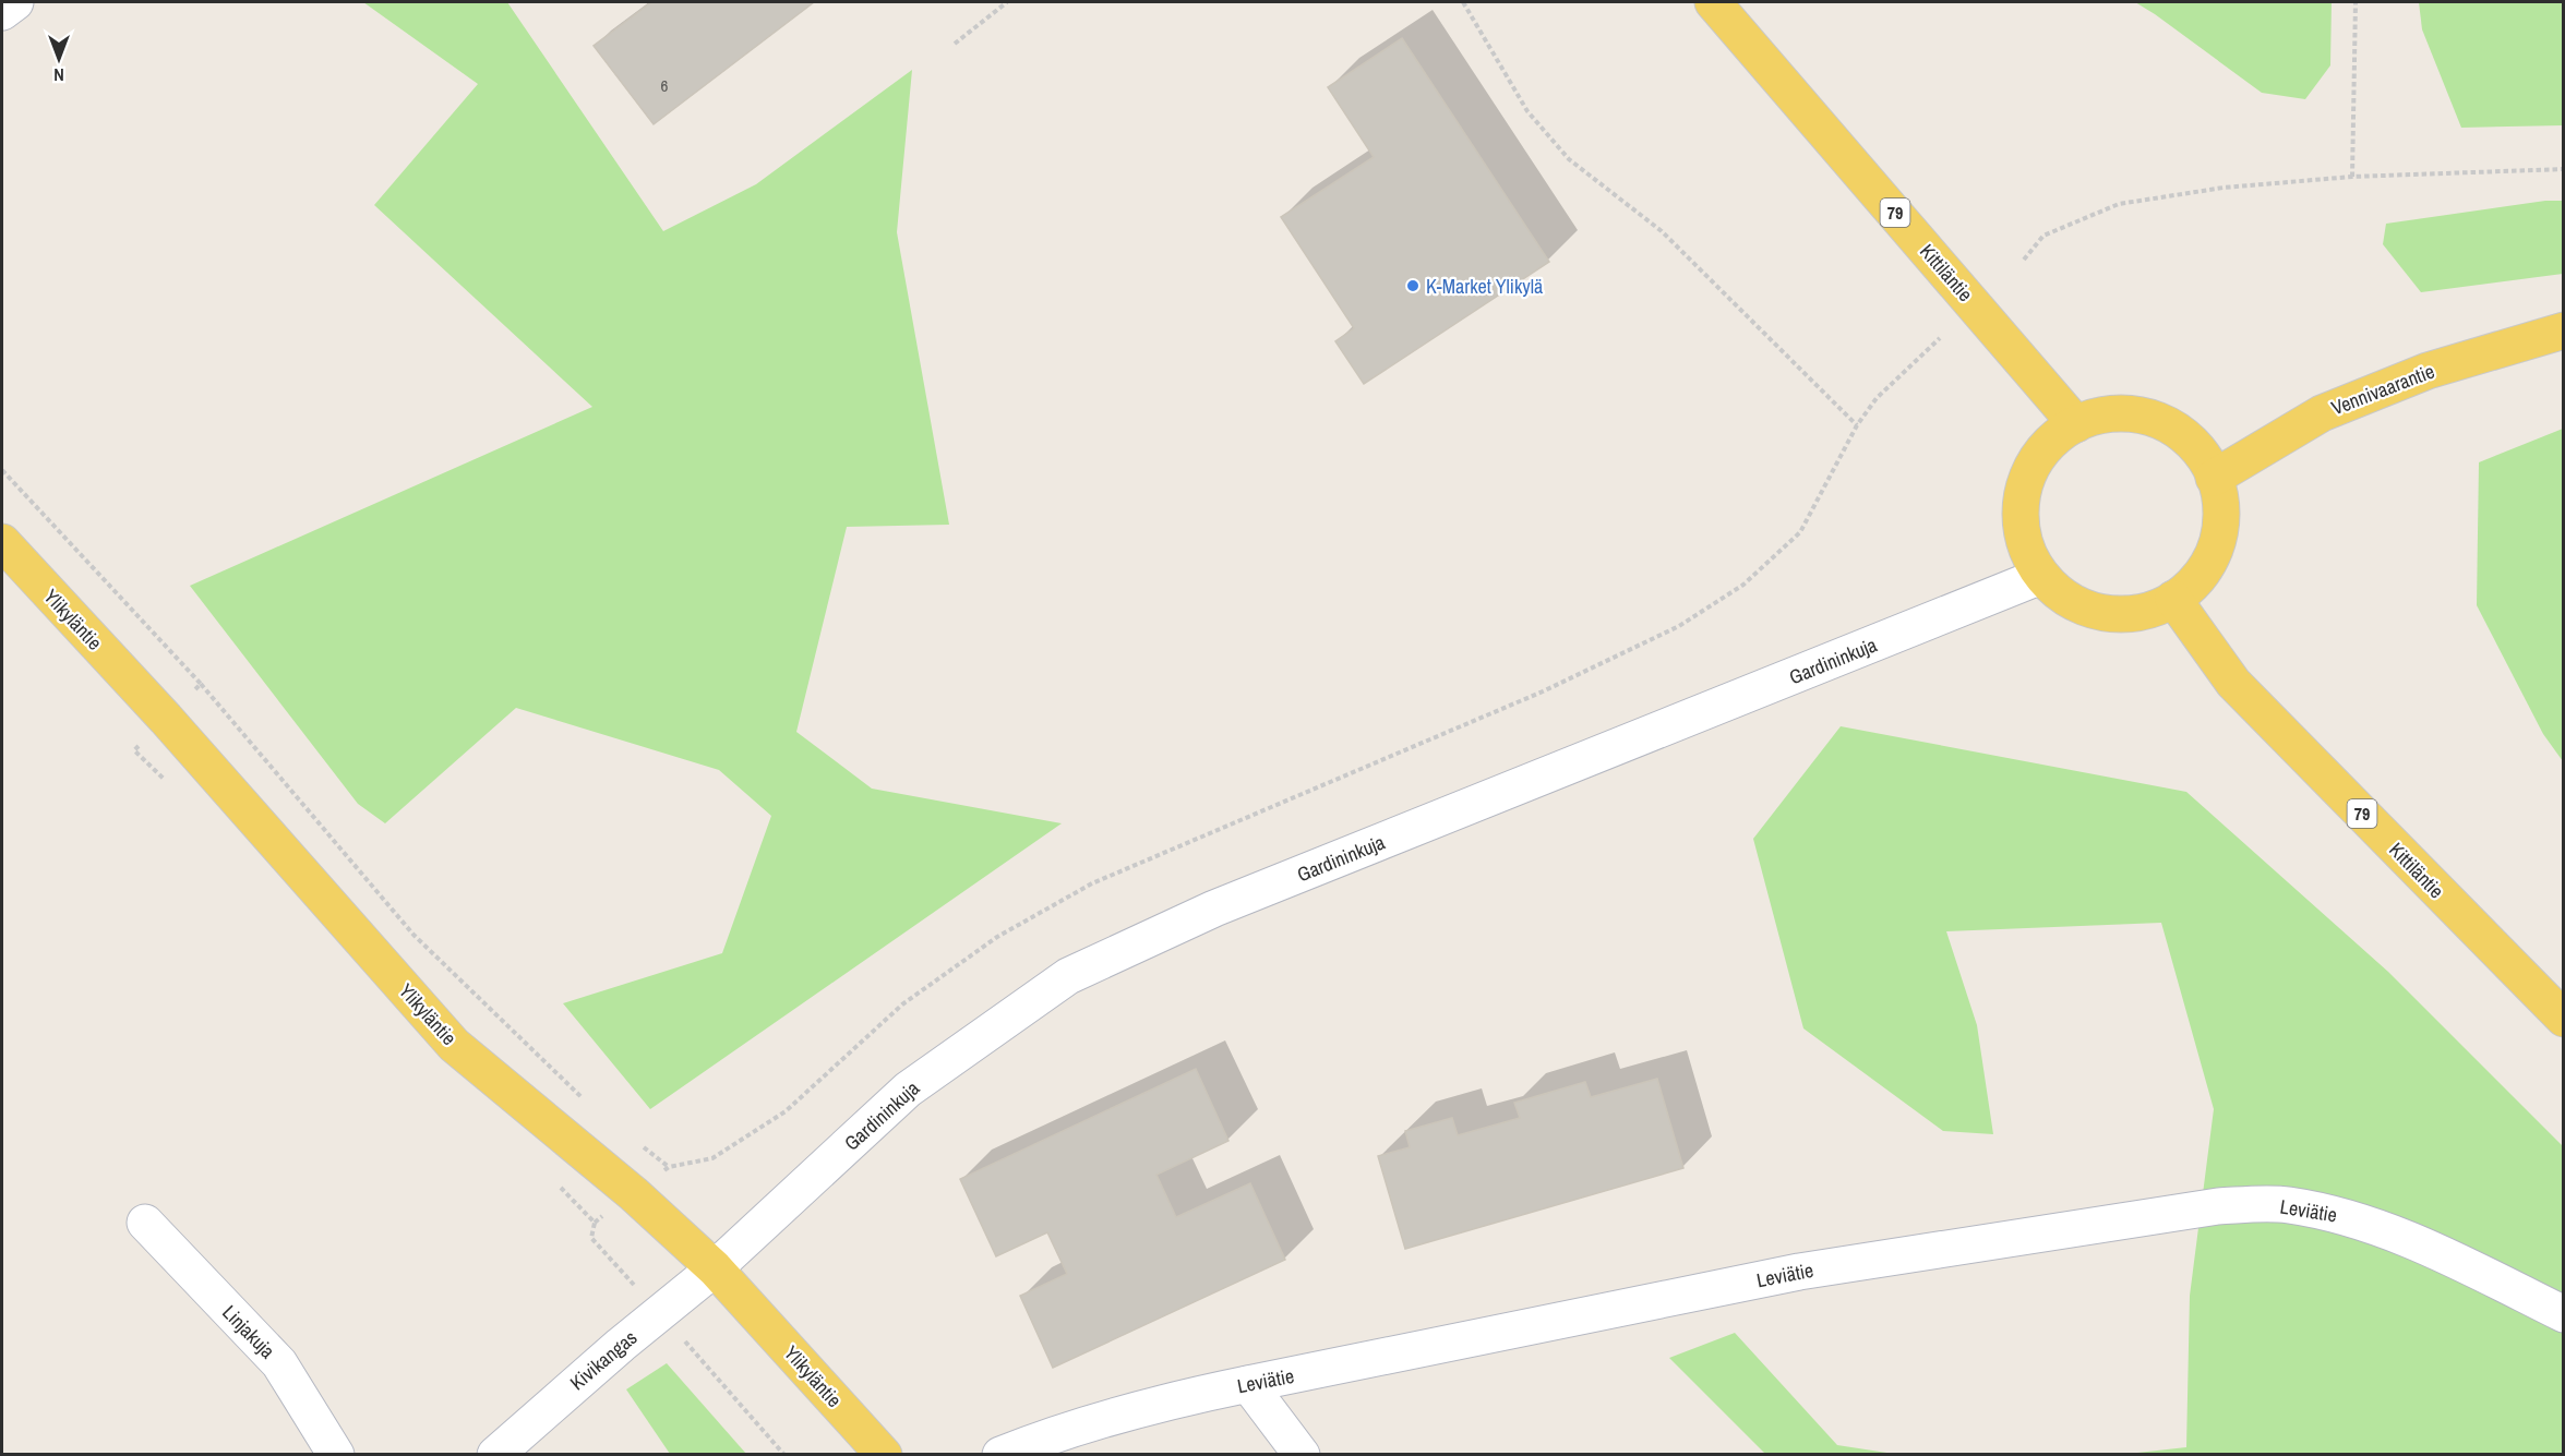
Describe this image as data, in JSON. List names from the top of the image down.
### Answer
{
  "streets": {
    "main road": [
      "79",
      "Kittiläntie",
      "Vennivaarantie",
      "Ylikyläntie"
    ],
    "street": [
      "Gardininkuja",
      "Leviätie",
      "Linjakuja",
      "Kivikangas"
    ]
  },
  "crossings": [
    ["Kittiläntie", "Vennivaarantie"],
    ["Kittiläntie", "Gardininkuja"],
    ["Vennivaarantie", "Gardininkuja"],
    ["Ylikyläntie", "Gardininkuja"],
    ["Ylikyläntie", "Kivikangas"],
    ["Gardininkuja", "Kivikangas"]
  ],
  "places": ["K-Market Ylikylä"],
  "house_numbers": ["6"],
  "north": "bottom"
}
